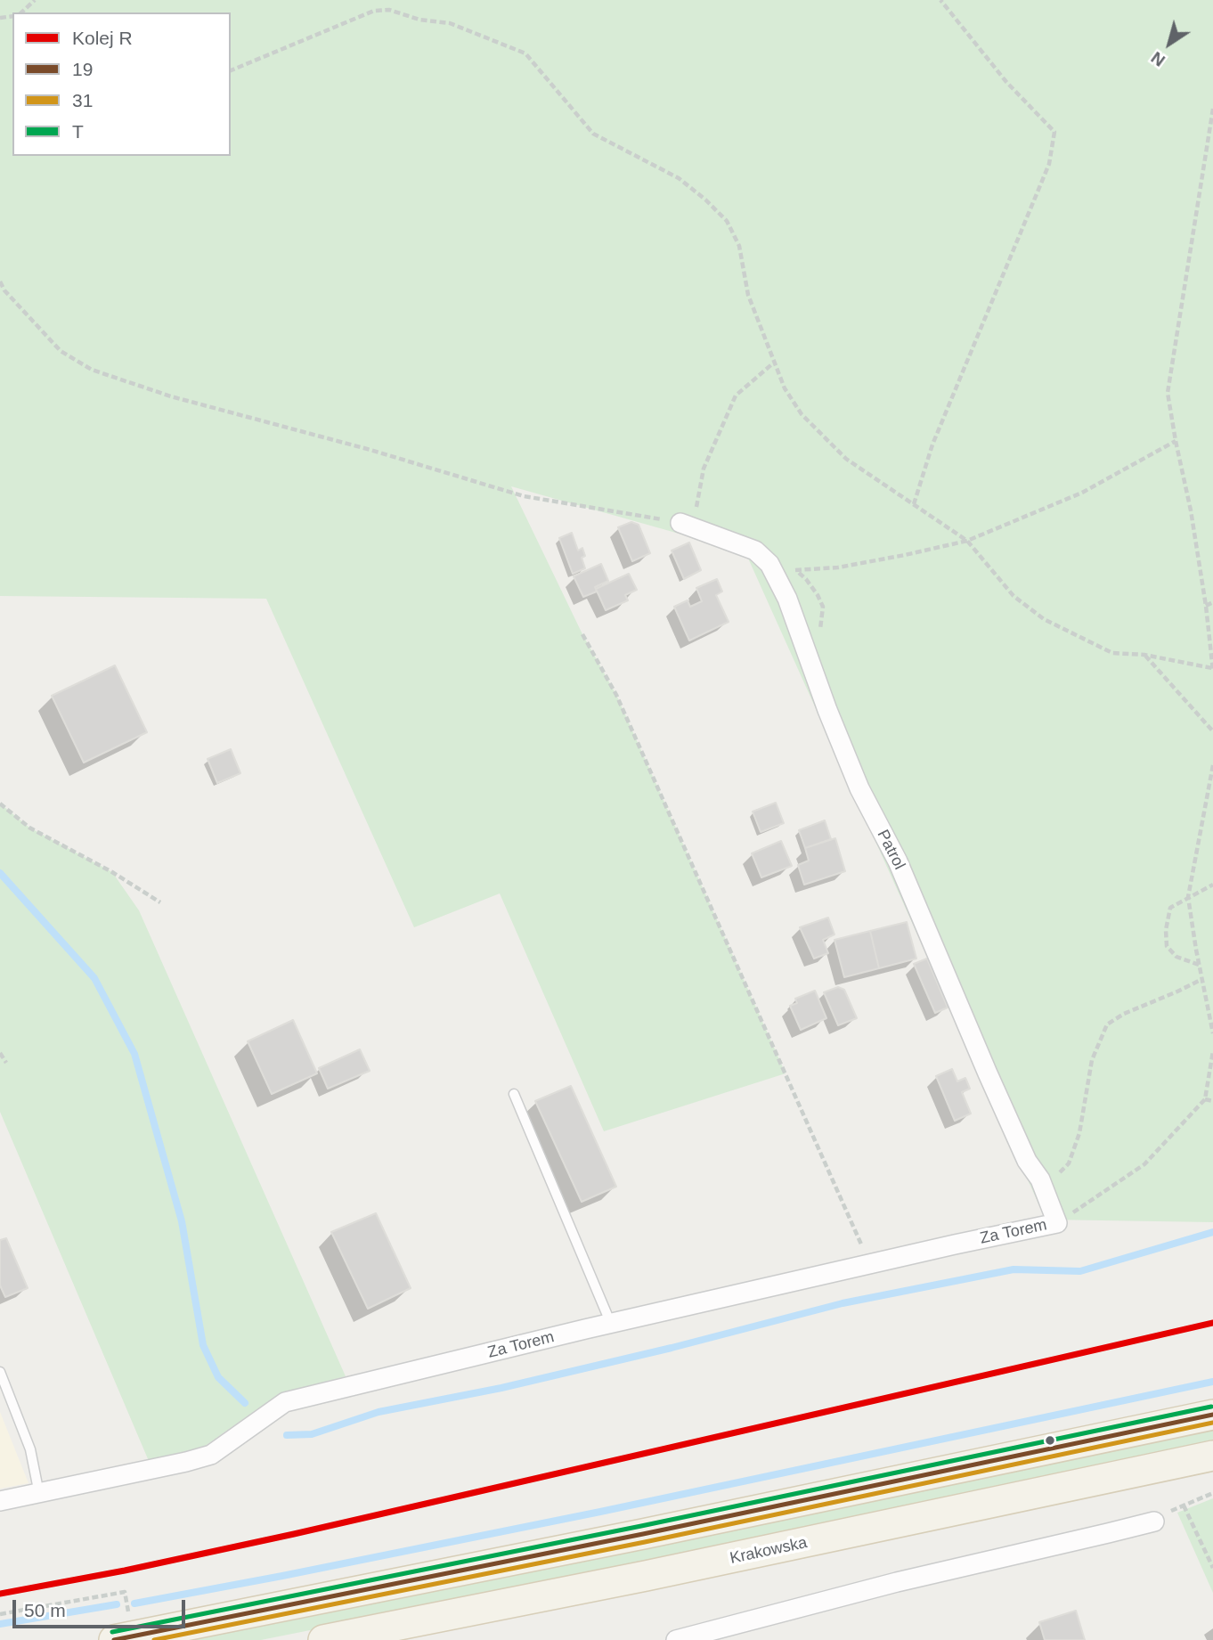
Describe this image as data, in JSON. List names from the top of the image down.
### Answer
{
  "streets": {
    "main road": ["Krakowska"],
    "street": ["Patrol", "Za Torem"]
  },
  "crossings": [
    ["Patrol", "Za Torem"]
  ],
  "lines": [
    "rail line R",
    "transit line T",
    "transit line 19",
    "transit line 31"
  ],
  "legend": [
    "Kolej R",
    "19",
    "31",
    "T"
  ],
  "scale_bar": "50 m",
  "north": "bottom left"
}
